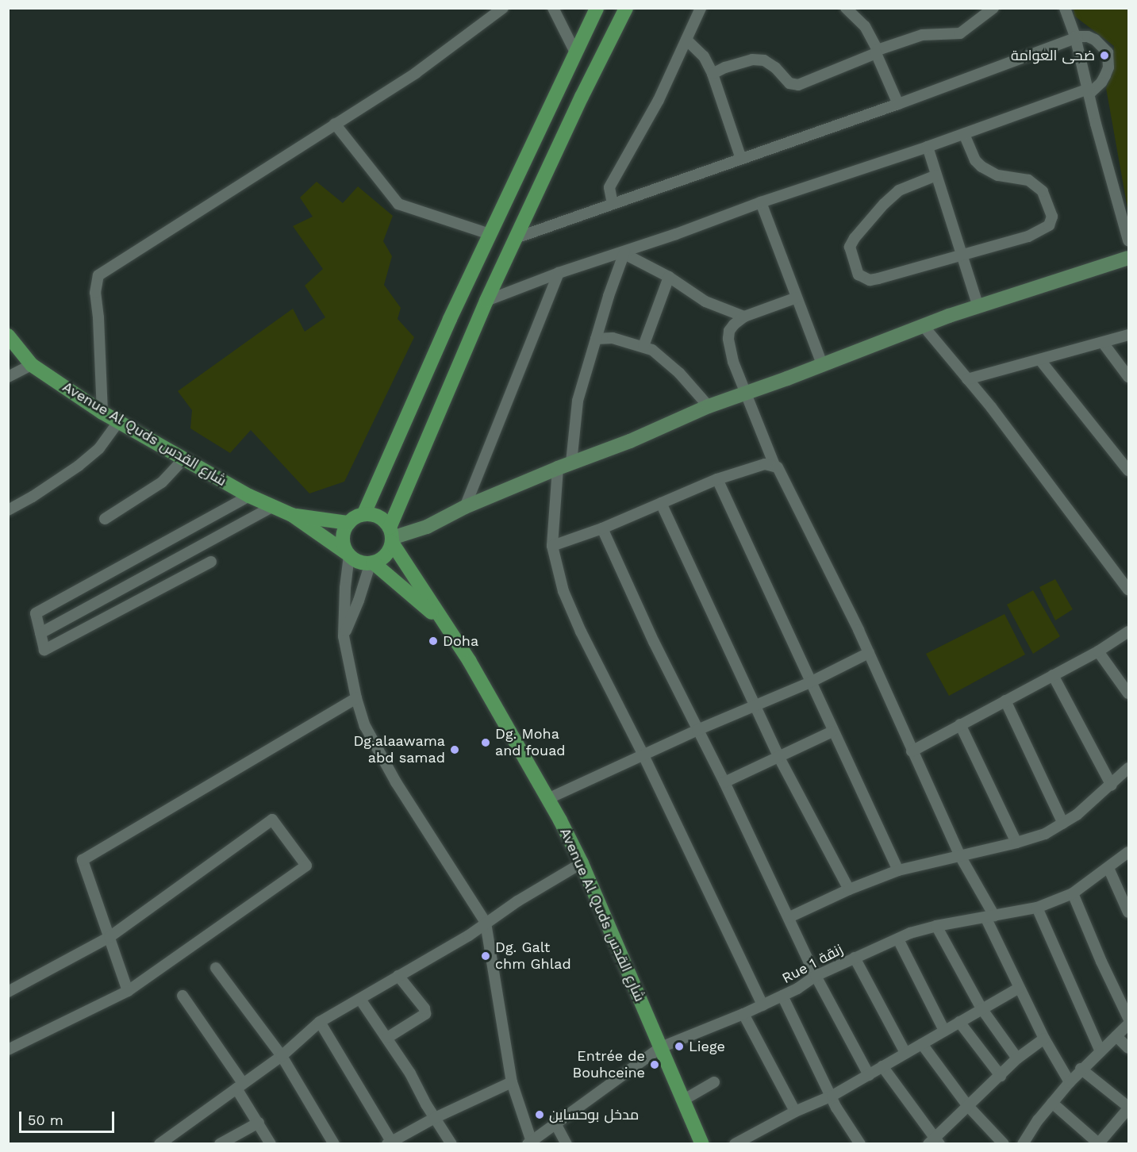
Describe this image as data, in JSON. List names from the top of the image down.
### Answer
{
  "streets": {
    "main road": ["Avenue Al Quds شارع القدس"],
    "street": ["Rue 1 زنقة"]
  },
  "crossings": [
    ["Avenue Al Quds شارع القدس", "Rue 1 زنقة"]
  ],
  "places": [
    "ضحى العوامة",
    "Doha",
    "Dg. Moha and fouad",
    "Dg.alaawama abd samad",
    "Dg. Galt chm Ghlad",
    "Liege",
    "Entrée de Bouhceine",
    "مدخل بوحساين"
  ],
  "scale_bar": "50 m"
}
